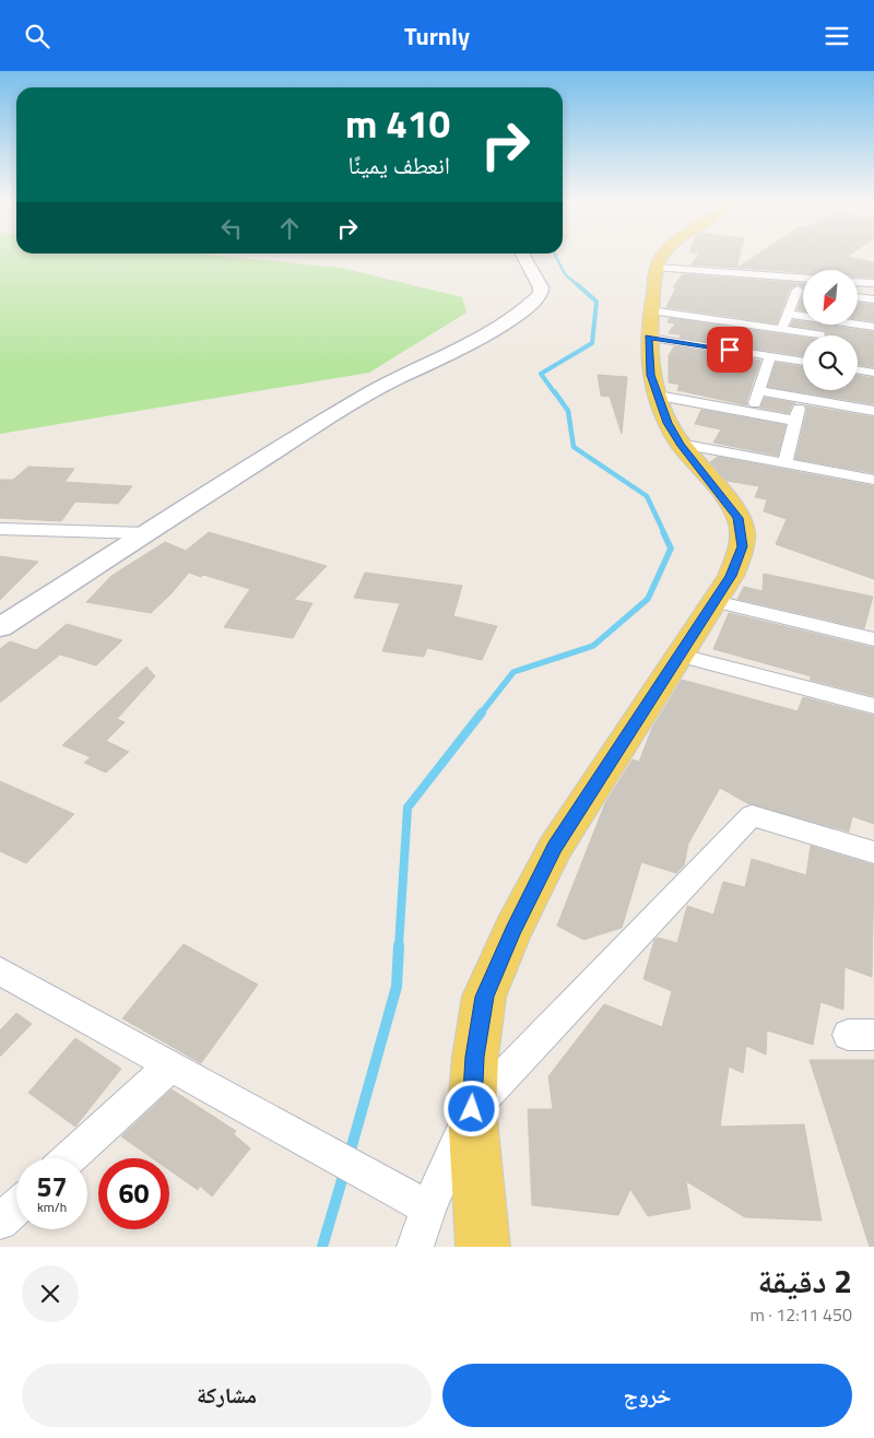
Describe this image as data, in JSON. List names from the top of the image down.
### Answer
{
  "north": "bottom left",
  "page": {
    "header": "Turnly",
    "turn": ["410 m", "انعطف يمينًا"],
    "speed": "57 km/h",
    "limit": "60",
    "heading": ["2 دقيقة", "450 m · 12:11"],
    "buttons": ["خروج", "مشاركة"]
  }
}
